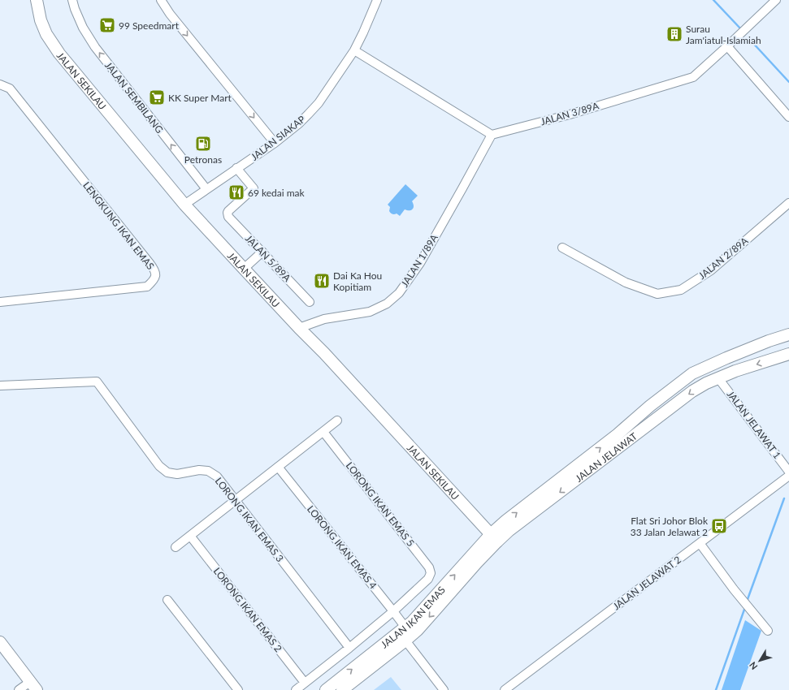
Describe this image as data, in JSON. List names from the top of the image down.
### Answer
{
  "streets": {
    "street": [
      "JALAN SEKILAU",
      "JALAN SEMBILANG",
      "JALAN 3/89A",
      "JALAN SIAKAP",
      "LENGKUNG IKAN EMAS",
      "JALAN 5/89A",
      "JALAN 2/89A",
      "JALAN 1/89A",
      "JALAN JELAWAT 1",
      "JALAN JELAWAT",
      "LORONG IKAN EMAS 5",
      "LORONG IKAN EMAS 3",
      "LORONG IKAN EMAS 4",
      "JALAN JELAWAT 2",
      "LORONG IKAN EMAS 2",
      "JALAN IKAN EMAS"
    ]
  },
  "crossings": [
    ["JALAN SEKILAU", "JALAN SIAKAP"],
    ["JALAN SEKILAU", "JALAN 1/89A"],
    ["JALAN SEKILAU", "JALAN JELAWAT"],
    ["JALAN SEKILAU", "JALAN IKAN EMAS"],
    ["JALAN SEMBILANG", "JALAN SIAKAP"],
    ["JALAN 3/89A", "JALAN 1/89A"],
    ["JALAN SIAKAP", "JALAN 5/89A"],
    ["JALAN JELAWAT 1", "JALAN JELAWAT"],
    ["JALAN JELAWAT", "JALAN IKAN EMAS"],
    ["LORONG IKAN EMAS 5", "LORONG IKAN EMAS 4"],
    ["LORONG IKAN EMAS 4", "JALAN IKAN EMAS"]
  ],
  "one_way": ["JALAN SEMBILANG"],
  "places": {
    "supermarket": ["99 Speedmart", "KK Super Mart"],
    "building": ["Surau Jam'iatul-Islamiah"],
    "fuel station": ["Petronas"],
    "restaurant": ["69 kedai mak", "Dai Ka Hou Kopitiam"],
    "bus stop": ["Flat Sri Johor Blok 33 Jalan Jelawat 2"]
  },
  "north": "bottom left"
}
